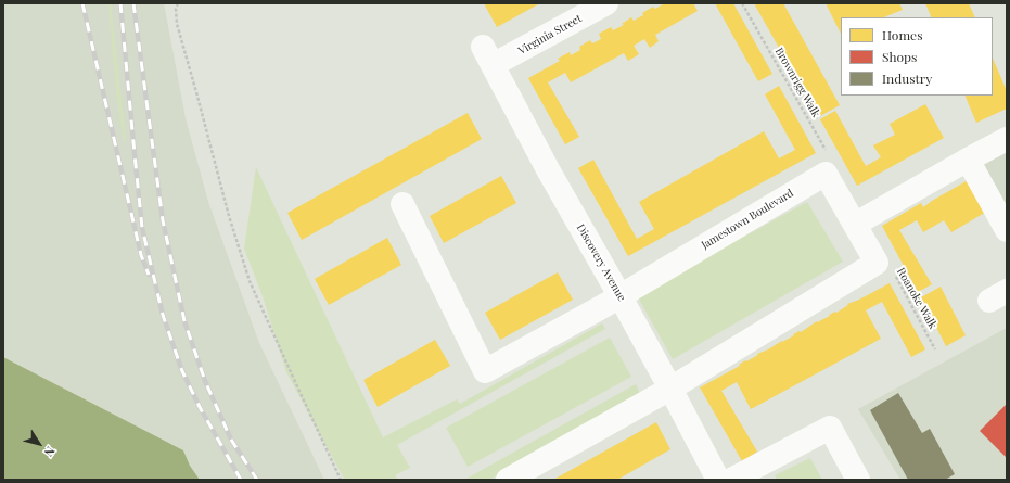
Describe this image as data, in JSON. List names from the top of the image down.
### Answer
{
  "streets": {
    "street": ["Virginia Street", "Jamestown Boulevard", "Discovery Avenue"],
    "path": ["Brownrigg Walk", "Roanoke Walk"]
  },
  "crossings": [
    ["Virginia Street", "Discovery Avenue"],
    ["Brownrigg Walk", "Jamestown Boulevard"],
    ["Jamestown Boulevard", "Discovery Avenue"]
  ],
  "legend": ["Homes", "Shops", "Industry"],
  "north": "bottom right"
}
